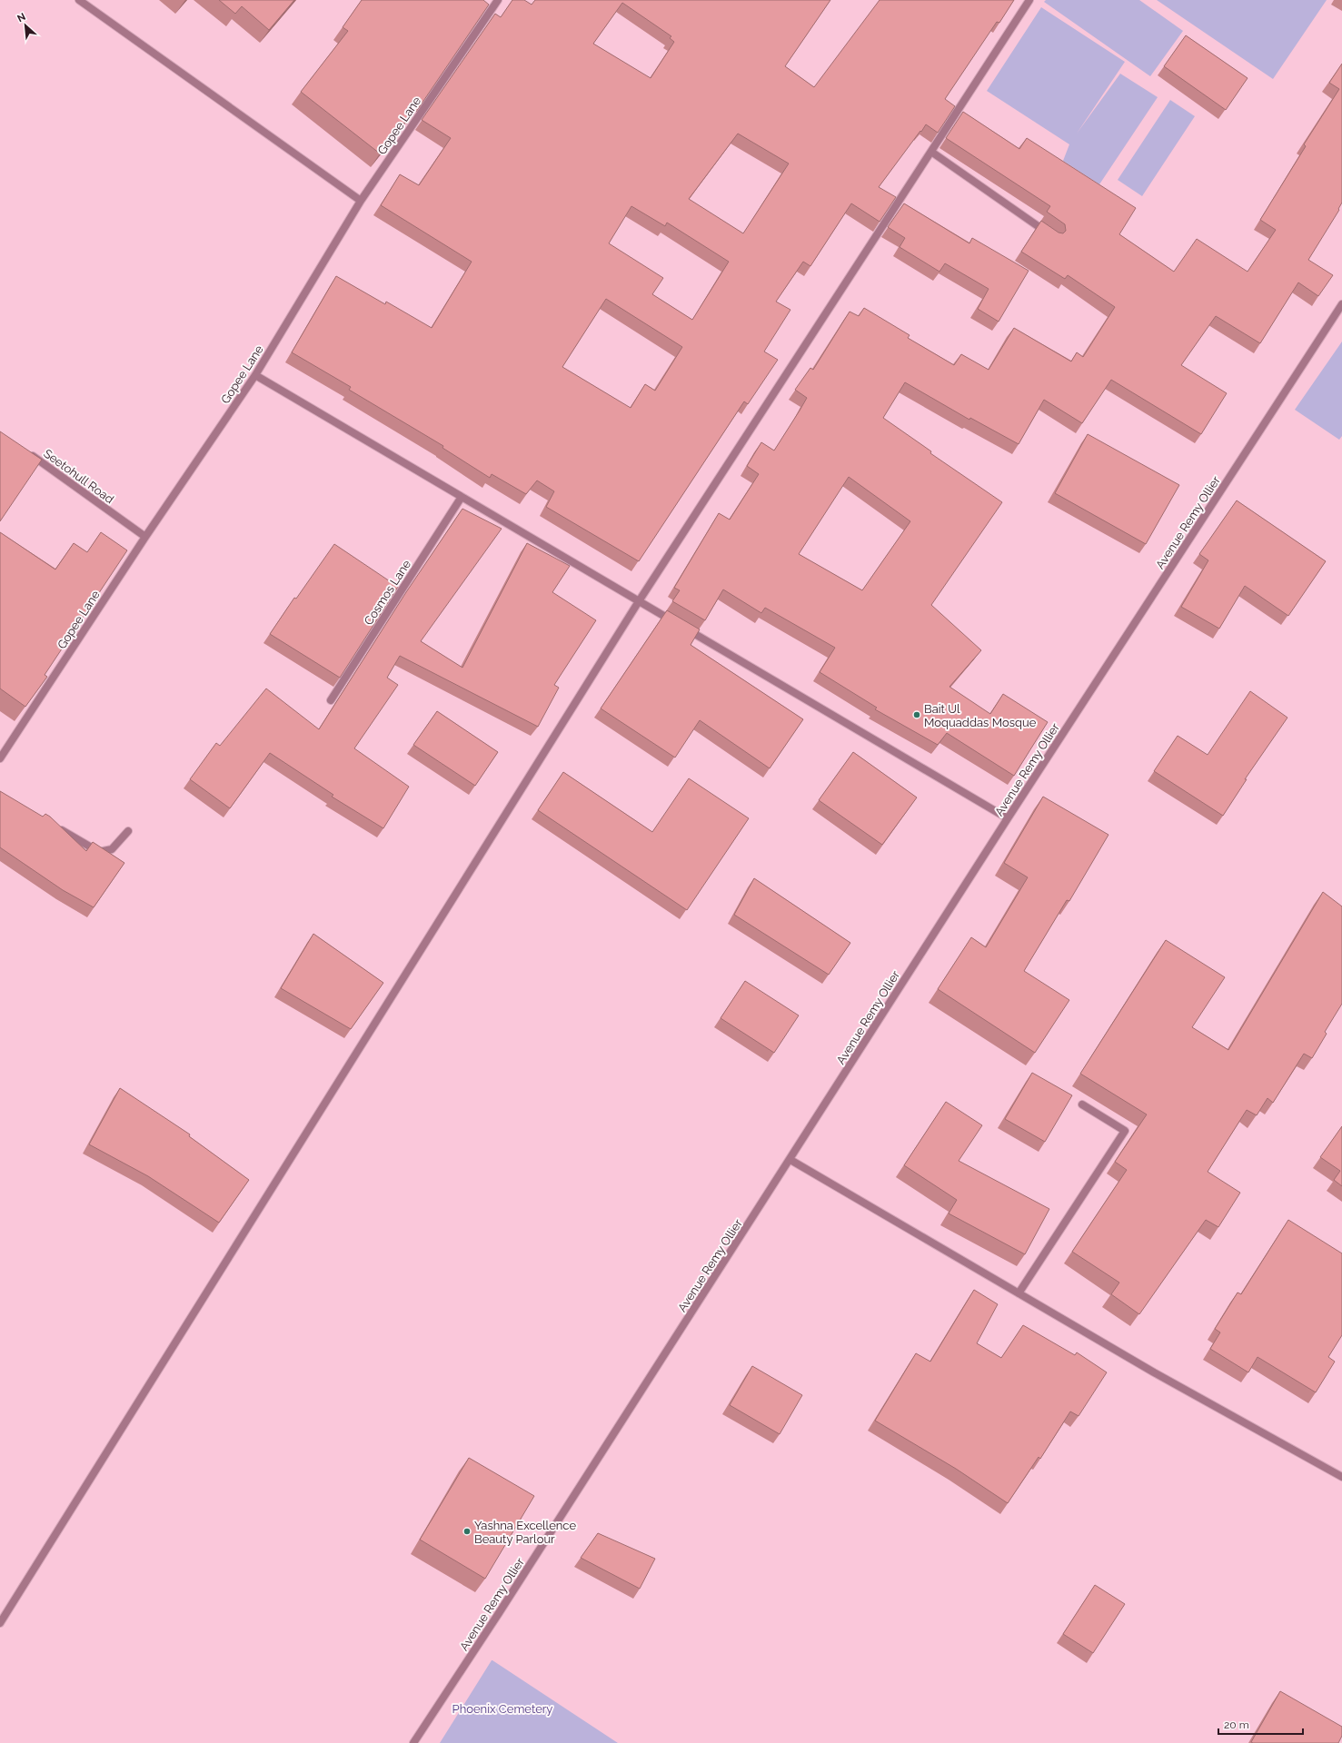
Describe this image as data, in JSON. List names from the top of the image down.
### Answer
{
  "streets": {
    "street": [
      "Gopee Lane",
      "Seetohull Road",
      "Avenue Remy Ollier",
      "Cosmos Lane"
    ]
  },
  "crossings": [
    ["Gopee Lane", "Seetohull Road"]
  ],
  "parks": ["Phoenix Cemetery"],
  "places": ["Bait Ul Moquaddas Mosque", "Yashna Excellence Beauty Parlour"],
  "scale_bar": "20 m",
  "north": "top left"
}
